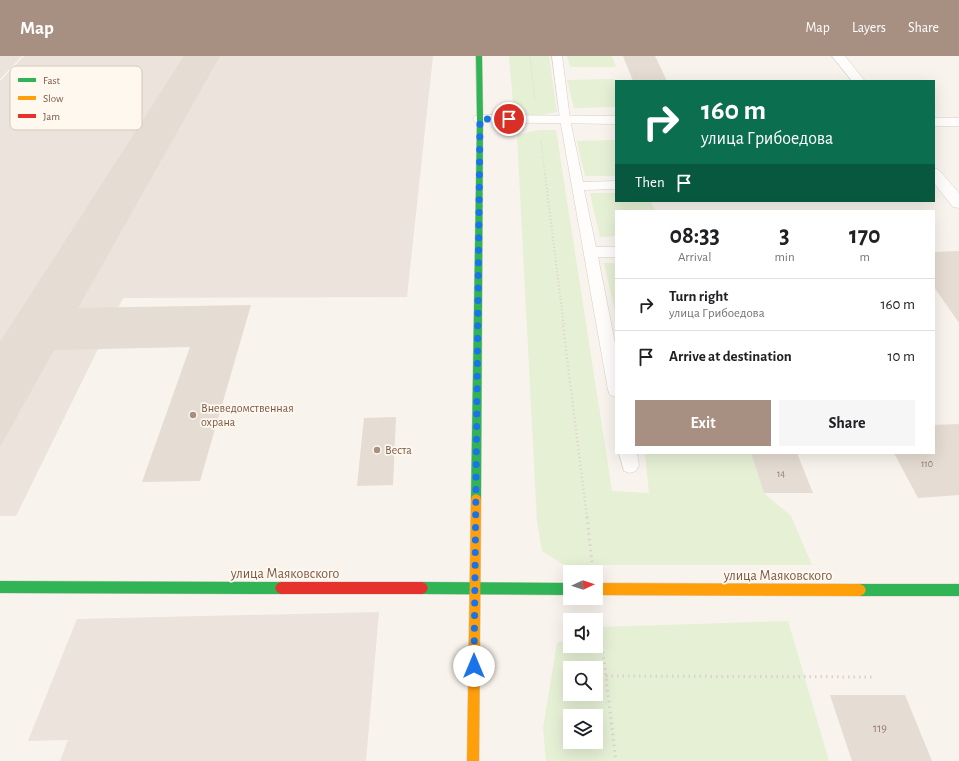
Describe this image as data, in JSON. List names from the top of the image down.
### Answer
{
  "streets": {
    "main road": ["улица Маяковского"]
  },
  "places": ["Вневедомственная охрана", "Веста"],
  "house_numbers": ["110", "14", "119"],
  "legend": ["Fast", "Slow", "Jam"],
  "north": "right",
  "page": {
    "header": "Map",
    "nav": ["Map", "Layers", "Share"],
    "turn": ["160 m", "улица Грибоедова"],
    "then": "Then",
    "eta": [
      "08:33",
      "Arrival",
      "3",
      "min",
      "170",
      "m"
    ],
    "list": [
      {
        "name": "Turn right",
        "note": "улица Грибоедова",
        "value": "160 m"
      },
      {
        "name": "Arrive at destination",
        "value": "10 m"
      }
    ],
    "buttons": ["Exit", "Share"]
  }
}
